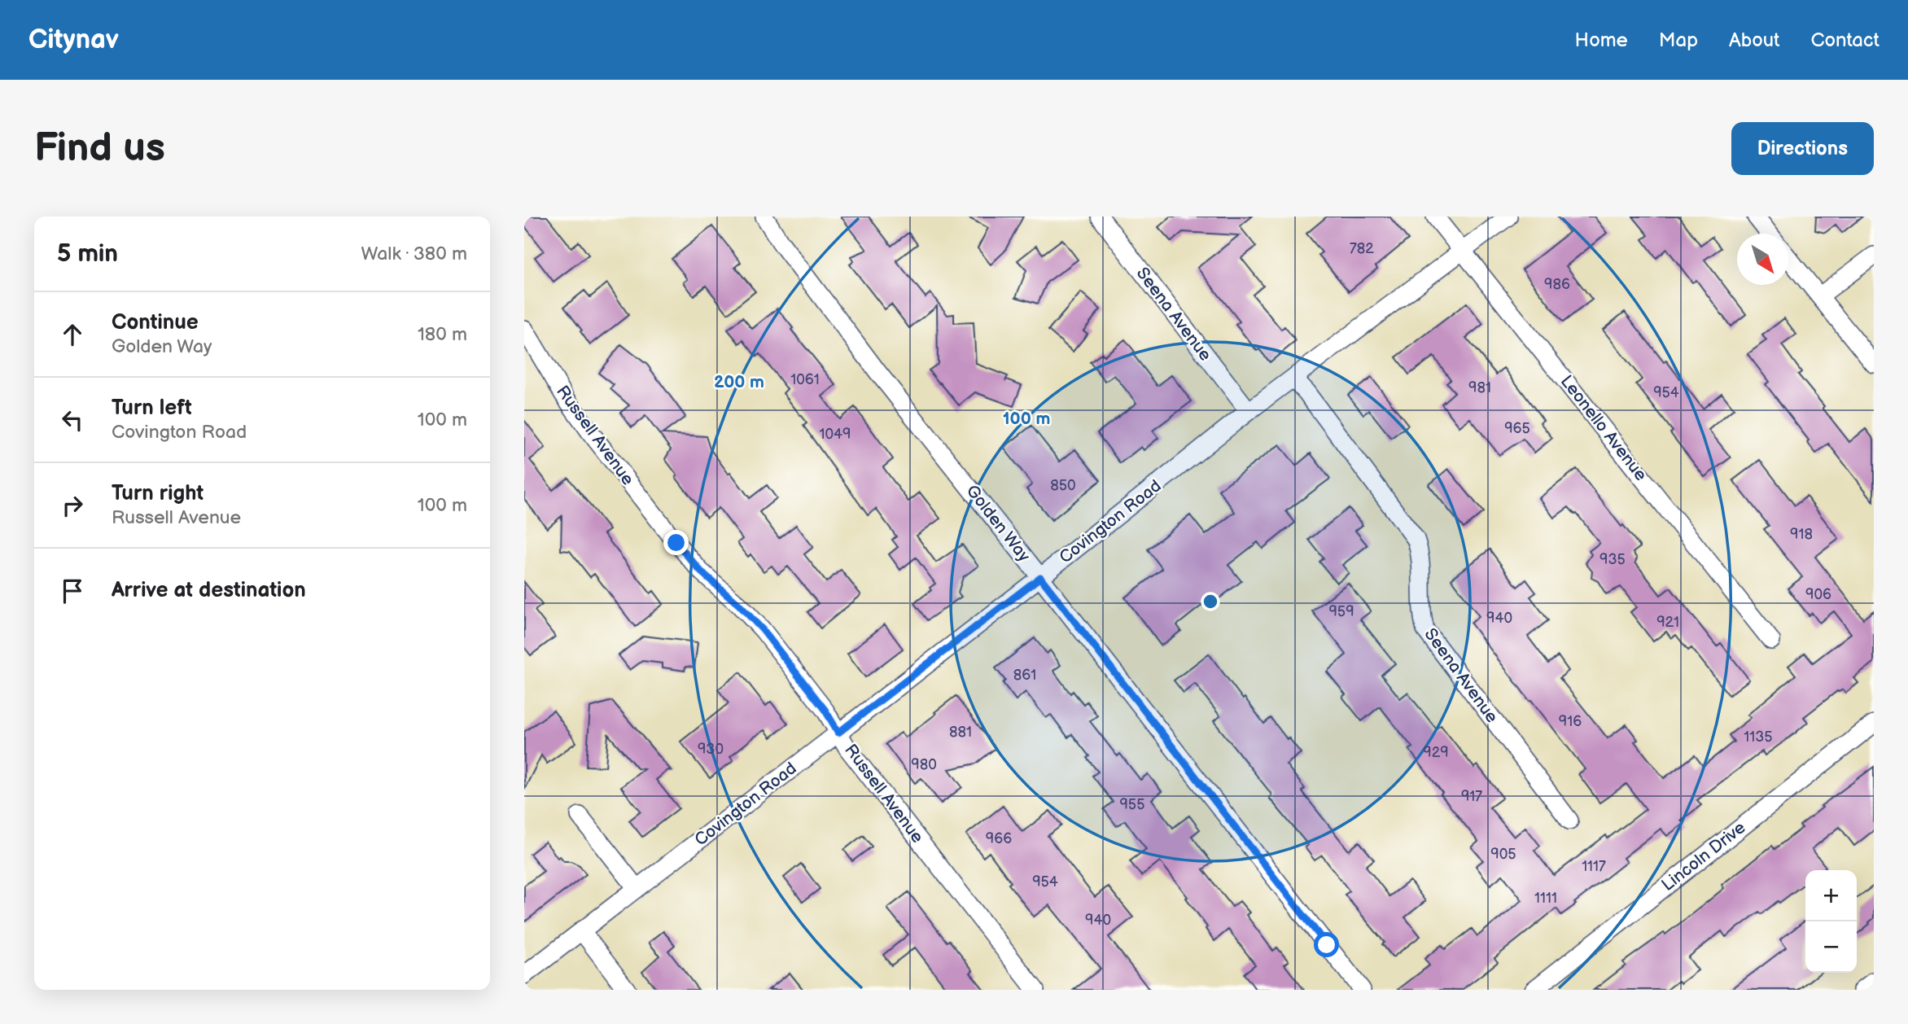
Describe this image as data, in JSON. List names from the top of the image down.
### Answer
{
  "streets": {
    "street": [
      "Seena Avenue",
      "Leonello Avenue",
      "Russell Avenue",
      "Covington Road",
      "Golden Way",
      "Lincoln Drive"
    ]
  },
  "crossings": [
    ["Seena Avenue", "Covington Road"],
    ["Leonello Avenue", "Covington Road"],
    ["Russell Avenue", "Covington Road"],
    ["Covington Road", "Golden Way"]
  ],
  "house_numbers": [
    "782",
    "986",
    "1061",
    "981",
    "954",
    "965",
    "1049",
    "850",
    "918",
    "935",
    "906",
    "959",
    "940",
    "921",
    "861",
    "916",
    "881",
    "1135",
    "930",
    "929",
    "980",
    "917",
    "955",
    "966",
    "905",
    "1117",
    "954",
    "1111",
    "940"
  ],
  "north": "bottom right",
  "page": {
    "header": "Citynav",
    "nav": [
      "Home",
      "Map",
      "About",
      "Contact"
    ],
    "buttons": "Directions",
    "title": "Find us",
    "heading": ["5 min", "Walk · 380 m"],
    "list": [
      ["Continue", "Golden Way", "180 m"],
      ["Turn left", "Covington Road", "100 m"],
      ["Turn right", "Russell Avenue", "100 m"],
      "Arrive at destination"
    ],
    "map_buttons": ["+", "−"]
  },
  "rings": ["200 m", "100 m"]
}
